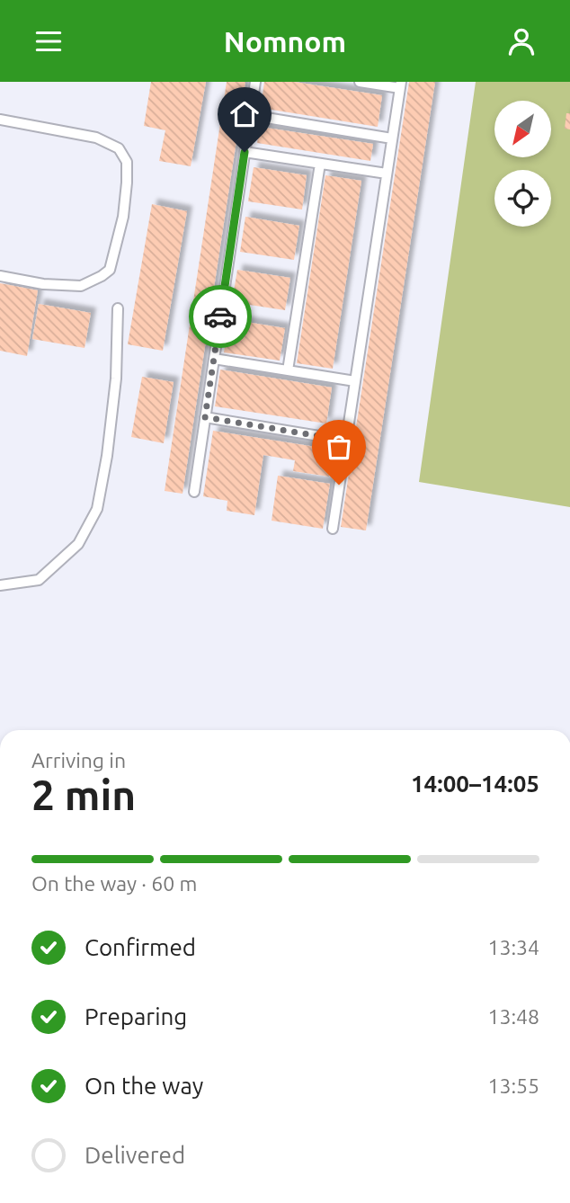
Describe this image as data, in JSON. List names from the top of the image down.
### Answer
{
  "north": "bottom left",
  "page": {
    "header": "Nomnom",
    "heading": ["2 min", "Arriving in", "14:00–14:05"],
    "bar": "On the way · 60 m",
    "list": [
      ["Confirmed", "13:34"],
      ["Preparing", "13:48"],
      ["On the way", "13:55"],
      "Delivered"
    ]
  }
}
